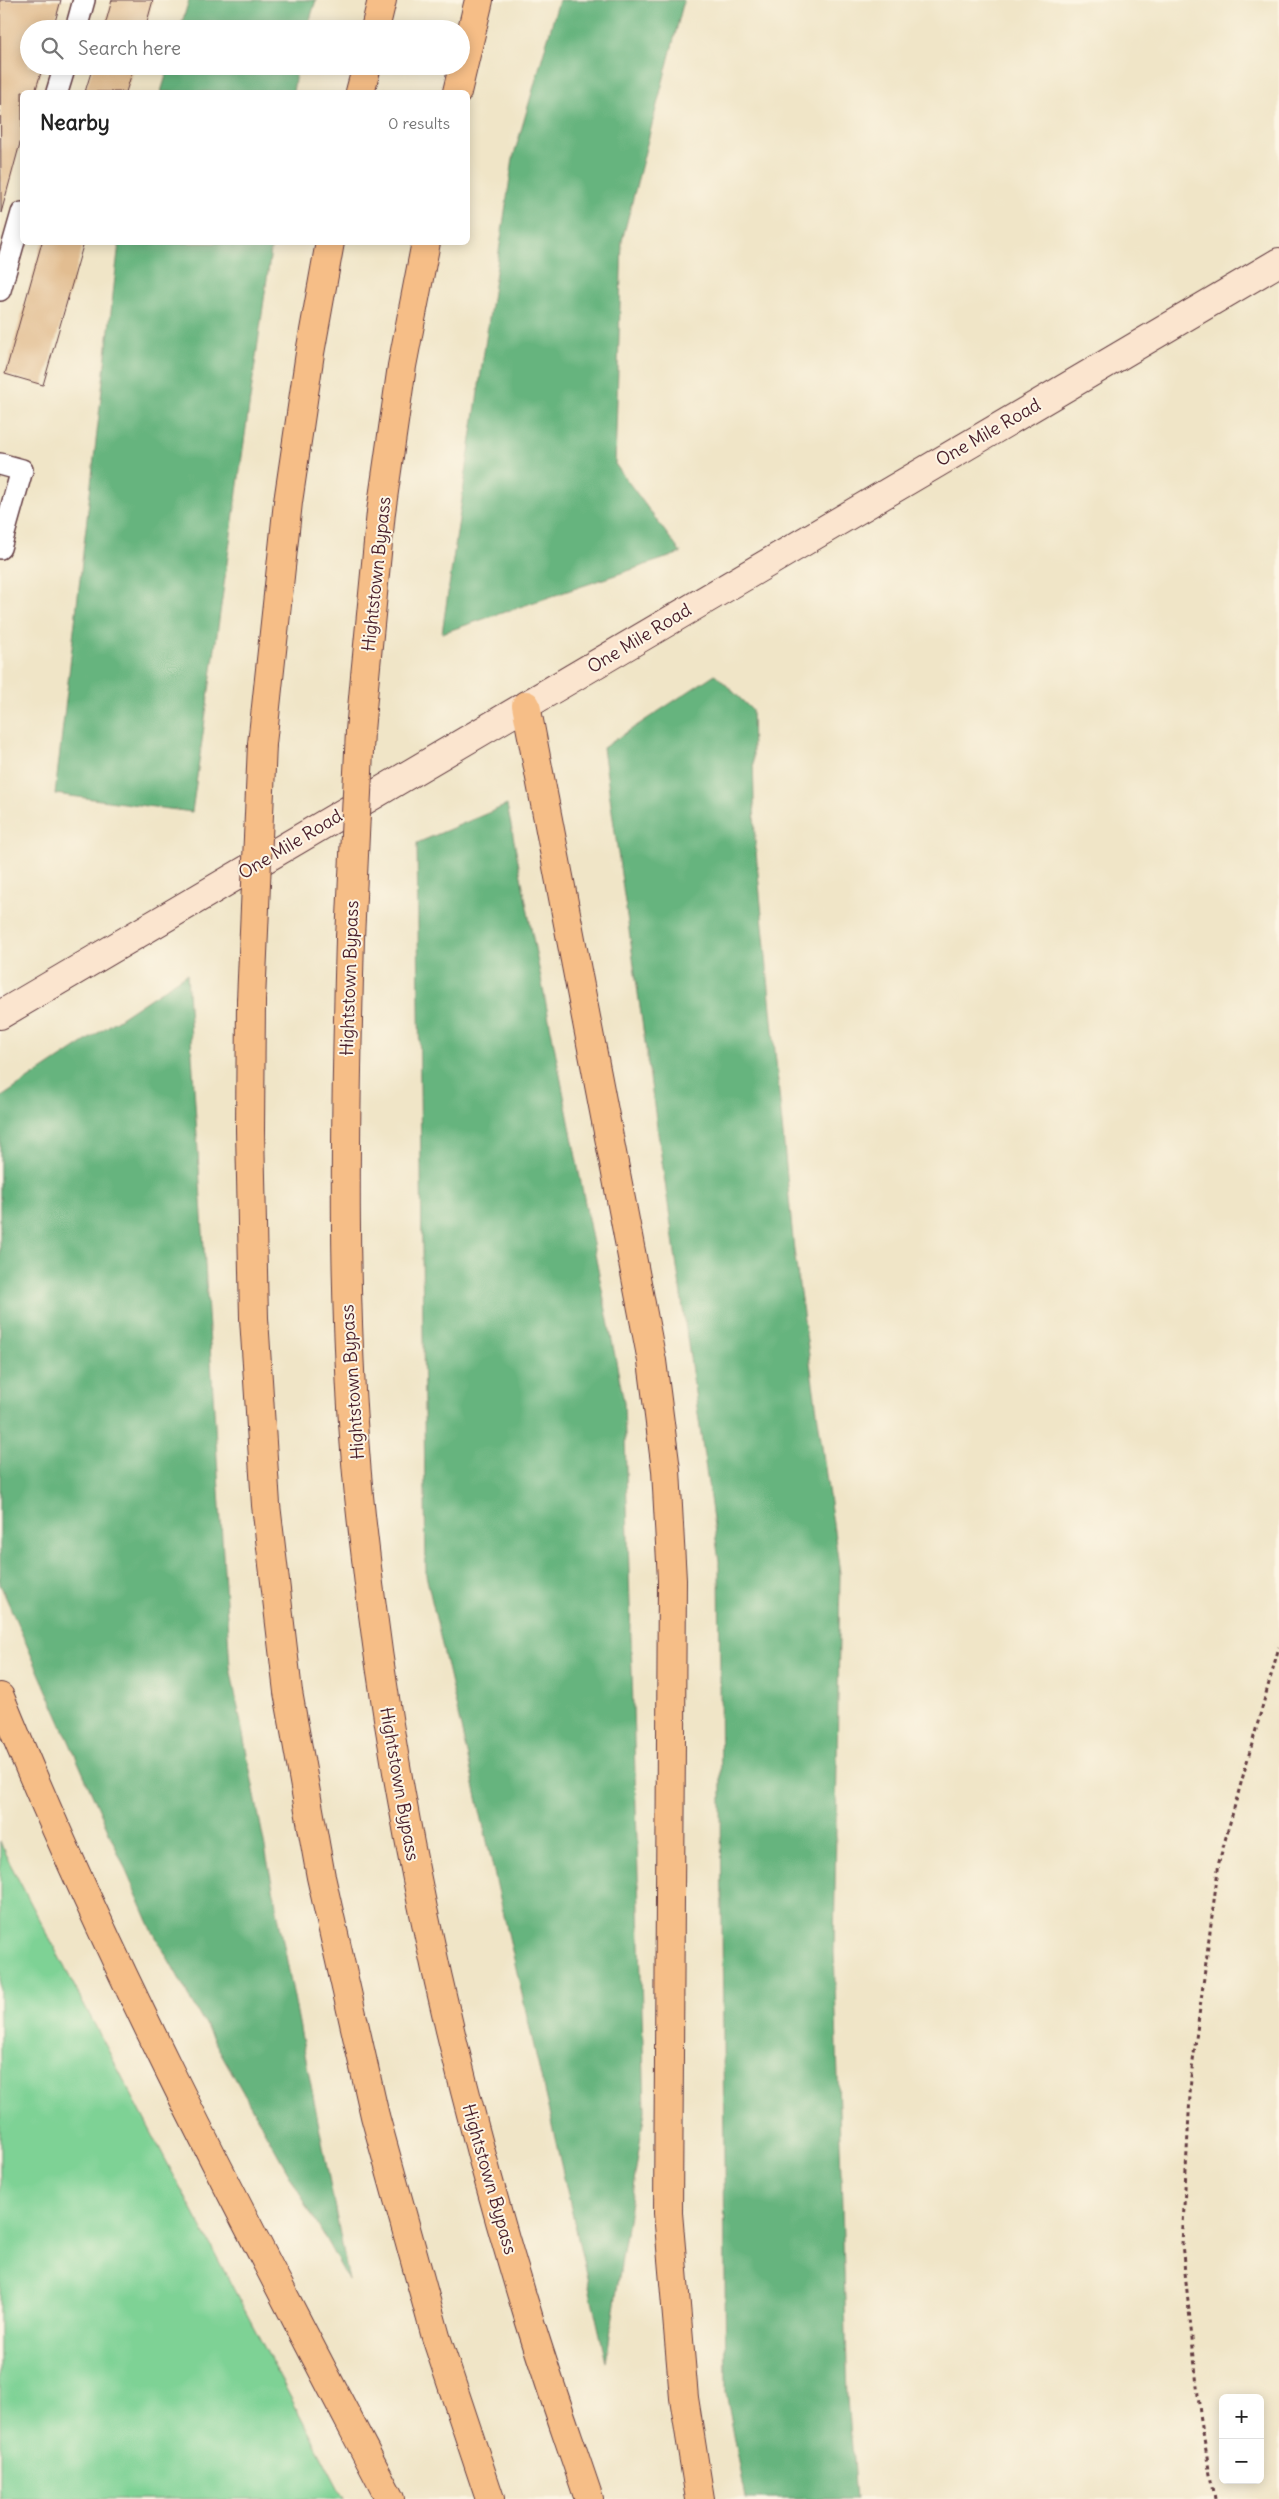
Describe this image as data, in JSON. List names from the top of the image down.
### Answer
{
  "streets": {
    "highway": ["Hightstown Bypass"],
    "street": ["One Mile Road"]
  },
  "page": {
    "search": "Search here",
    "heading": ["Nearby", "0 results"],
    "map_buttons": ["+", "−"]
  }
}
